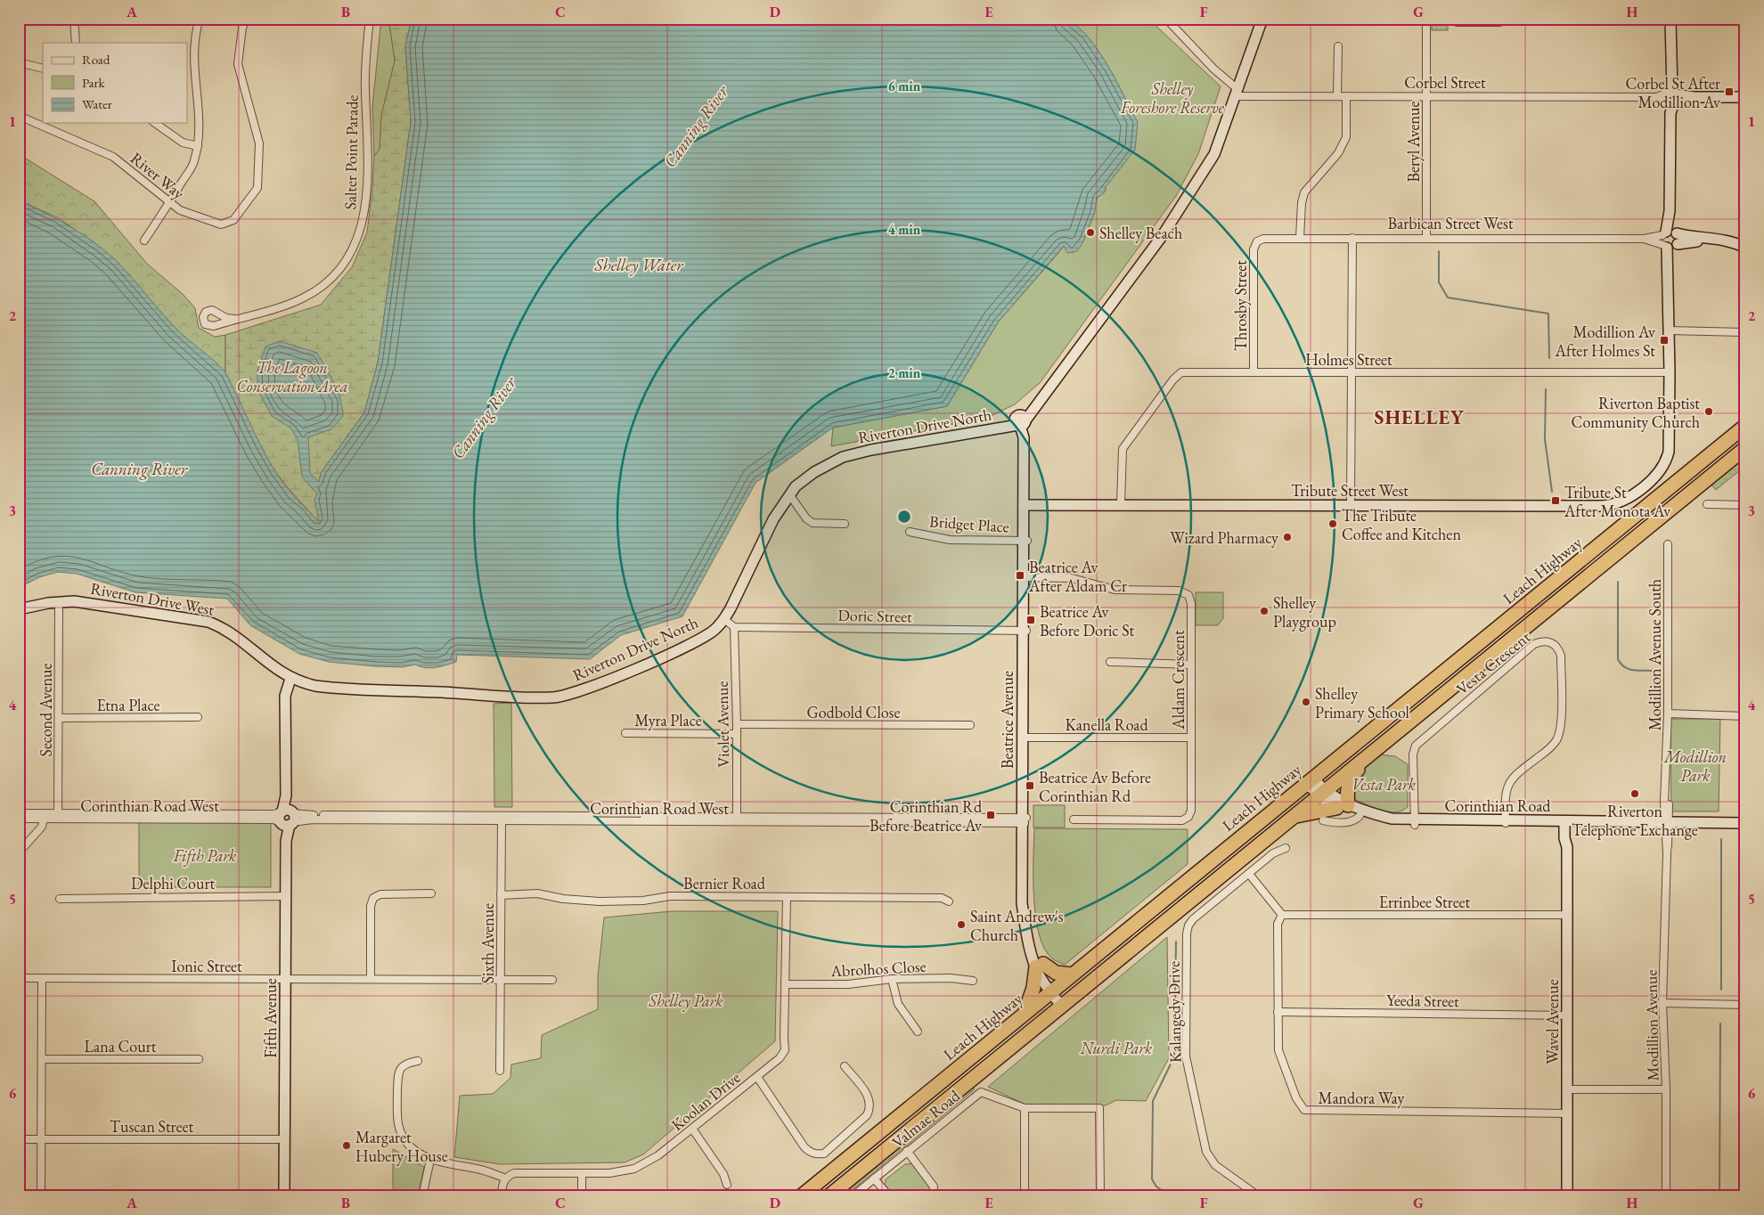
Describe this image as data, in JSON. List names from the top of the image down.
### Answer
{
  "streets": {
    "highway": ["Leach Highway"],
    "street": [
      "Corbel Street",
      "Beryl Avenue",
      "Salter Point Parade",
      "River Way",
      "Barbican Street West",
      "Throsby Street",
      "Holmes Street",
      "Riverton Drive North",
      "Tribute Street West",
      "Bridget Place",
      "Riverton Drive West",
      "Doric Street",
      "Modillion Avenue South",
      "Vesta Crescent",
      "Aldam Crescent",
      "Etna Place",
      "Second Avenue",
      "Godbold Close",
      "Myra Place",
      "Beatrice Avenue",
      "Violet Avenue",
      "Kanella Road",
      "Corinthian Road West",
      "Corinthian Road",
      "Delphi Court",
      "Bernier Road",
      "Errinbee Street",
      "Sixth Avenue",
      "Ionic Street",
      "Abrolhos Close",
      "Yeeda Street",
      "Kalangedy Drive",
      "Fifth Avenue",
      "Wavel Avenue",
      "Modillion Avenue",
      "Lana Court",
      "Mandora Way",
      "Koolan Drive",
      "Valmae Road",
      "Tuscan Street"
    ]
  },
  "crossings": [
    ["Corbel Street", "Beryl Avenue"],
    ["Corbel Street", "Riverton Drive North"],
    ["Beryl Avenue", "Barbican Street West"],
    ["Barbican Street West", "Throsby Street"],
    ["Throsby Street", "Holmes Street"],
    ["Holmes Street", "Tribute Street West"],
    ["Riverton Drive North", "Riverton Drive West"],
    ["Riverton Drive North", "Beatrice Avenue"],
    ["Riverton Drive North", "Fifth Avenue"],
    ["Tribute Street West", "Beatrice Avenue"],
    ["Bridget Place", "Beatrice Avenue"],
    ["Leach Highway", "Beatrice Avenue"],
    ["Leach Highway", "Corinthian Road"],
    ["Riverton Drive West", "Second Avenue"],
    ["Riverton Drive West", "Fifth Avenue"],
    ["Doric Street", "Beatrice Avenue"],
    ["Doric Street", "Violet Avenue"],
    ["Modillion Avenue South", "Corinthian Road"],
    ["Modillion Avenue South", "Modillion Avenue"],
    ["Vesta Crescent", "Corinthian Road"],
    ["Aldam Crescent", "Beatrice Avenue"],
    ["Aldam Crescent", "Kanella Road"],
    ["Etna Place", "Second Avenue"],
    ["Second Avenue", "Corinthian Road West"],
    ["Godbold Close", "Violet Avenue"],
    ["Myra Place", "Violet Avenue"],
    ["Beatrice Avenue", "Kanella Road"],
    ["Beatrice Avenue", "Corinthian Road West"],
    ["Violet Avenue", "Corinthian Road West"],
    ["Corinthian Road West", "Sixth Avenue"],
    ["Corinthian Road West", "Fifth Avenue"],
    ["Corinthian Road", "Wavel Avenue"],
    ["Corinthian Road", "Modillion Avenue"],
    ["Delphi Court", "Fifth Avenue"],
    ["Bernier Road", "Sixth Avenue"],
    ["Bernier Road", "Koolan Drive"],
    ["Errinbee Street", "Wavel Avenue"],
    ["Errinbee Street", "Mandora Way"],
    ["Sixth Avenue", "Ionic Street"],
    ["Ionic Street", "Fifth Avenue"],
    ["Abrolhos Close", "Koolan Drive"],
    ["Yeeda Street", "Wavel Avenue"],
    ["Yeeda Street", "Mandora Way"],
    ["Fifth Avenue", "Tuscan Street"],
    ["Wavel Avenue", "Mandora Way"]
  ],
  "districts": ["SHELLEY"],
  "water": ["Canning River", "Shelley Water"],
  "parks": [
    "Shelley Foreshore Reserve",
    "The Lagoon Conservation Area",
    "Modillion Park",
    "Vesta Park",
    "Fifth Park",
    "Shelley Park",
    "Nurdi Park"
  ],
  "places": {
    "transit": [
      "Corbel St After Modillion Av",
      "Modillion Av After Holmes St",
      "Tribute St After Monota Av",
      "Beatrice Av After Aldam Cr",
      "Beatrice Av Before Doric St",
      "Beatrice Av Before Corinthian Rd",
      "Corinthian Rd Before Beatrice Av"
    ],
    "other": [
      "Shelley Beach",
      "Riverton Baptist Community Church",
      "The Tribute Coffee and Kitchen",
      "Wizard Pharmacy",
      "Shelley Playgroup",
      "Shelley Primary School",
      "Riverton Telephone Exchange",
      "Saint Andrew's Church",
      "Margaret Hubery House"
    ]
  },
  "legend": ["Road", "Park", "Water"],
  "grid": {
    "columns": [
      "A",
      "B",
      "C",
      "D",
      "E",
      "F",
      "G",
      "H"
    ],
    "rows": [
      "1",
      "2",
      "3",
      "4",
      "5",
      "6"
    ]
  },
  "rings": ["6 min", "4 min", "2 min"]
}
